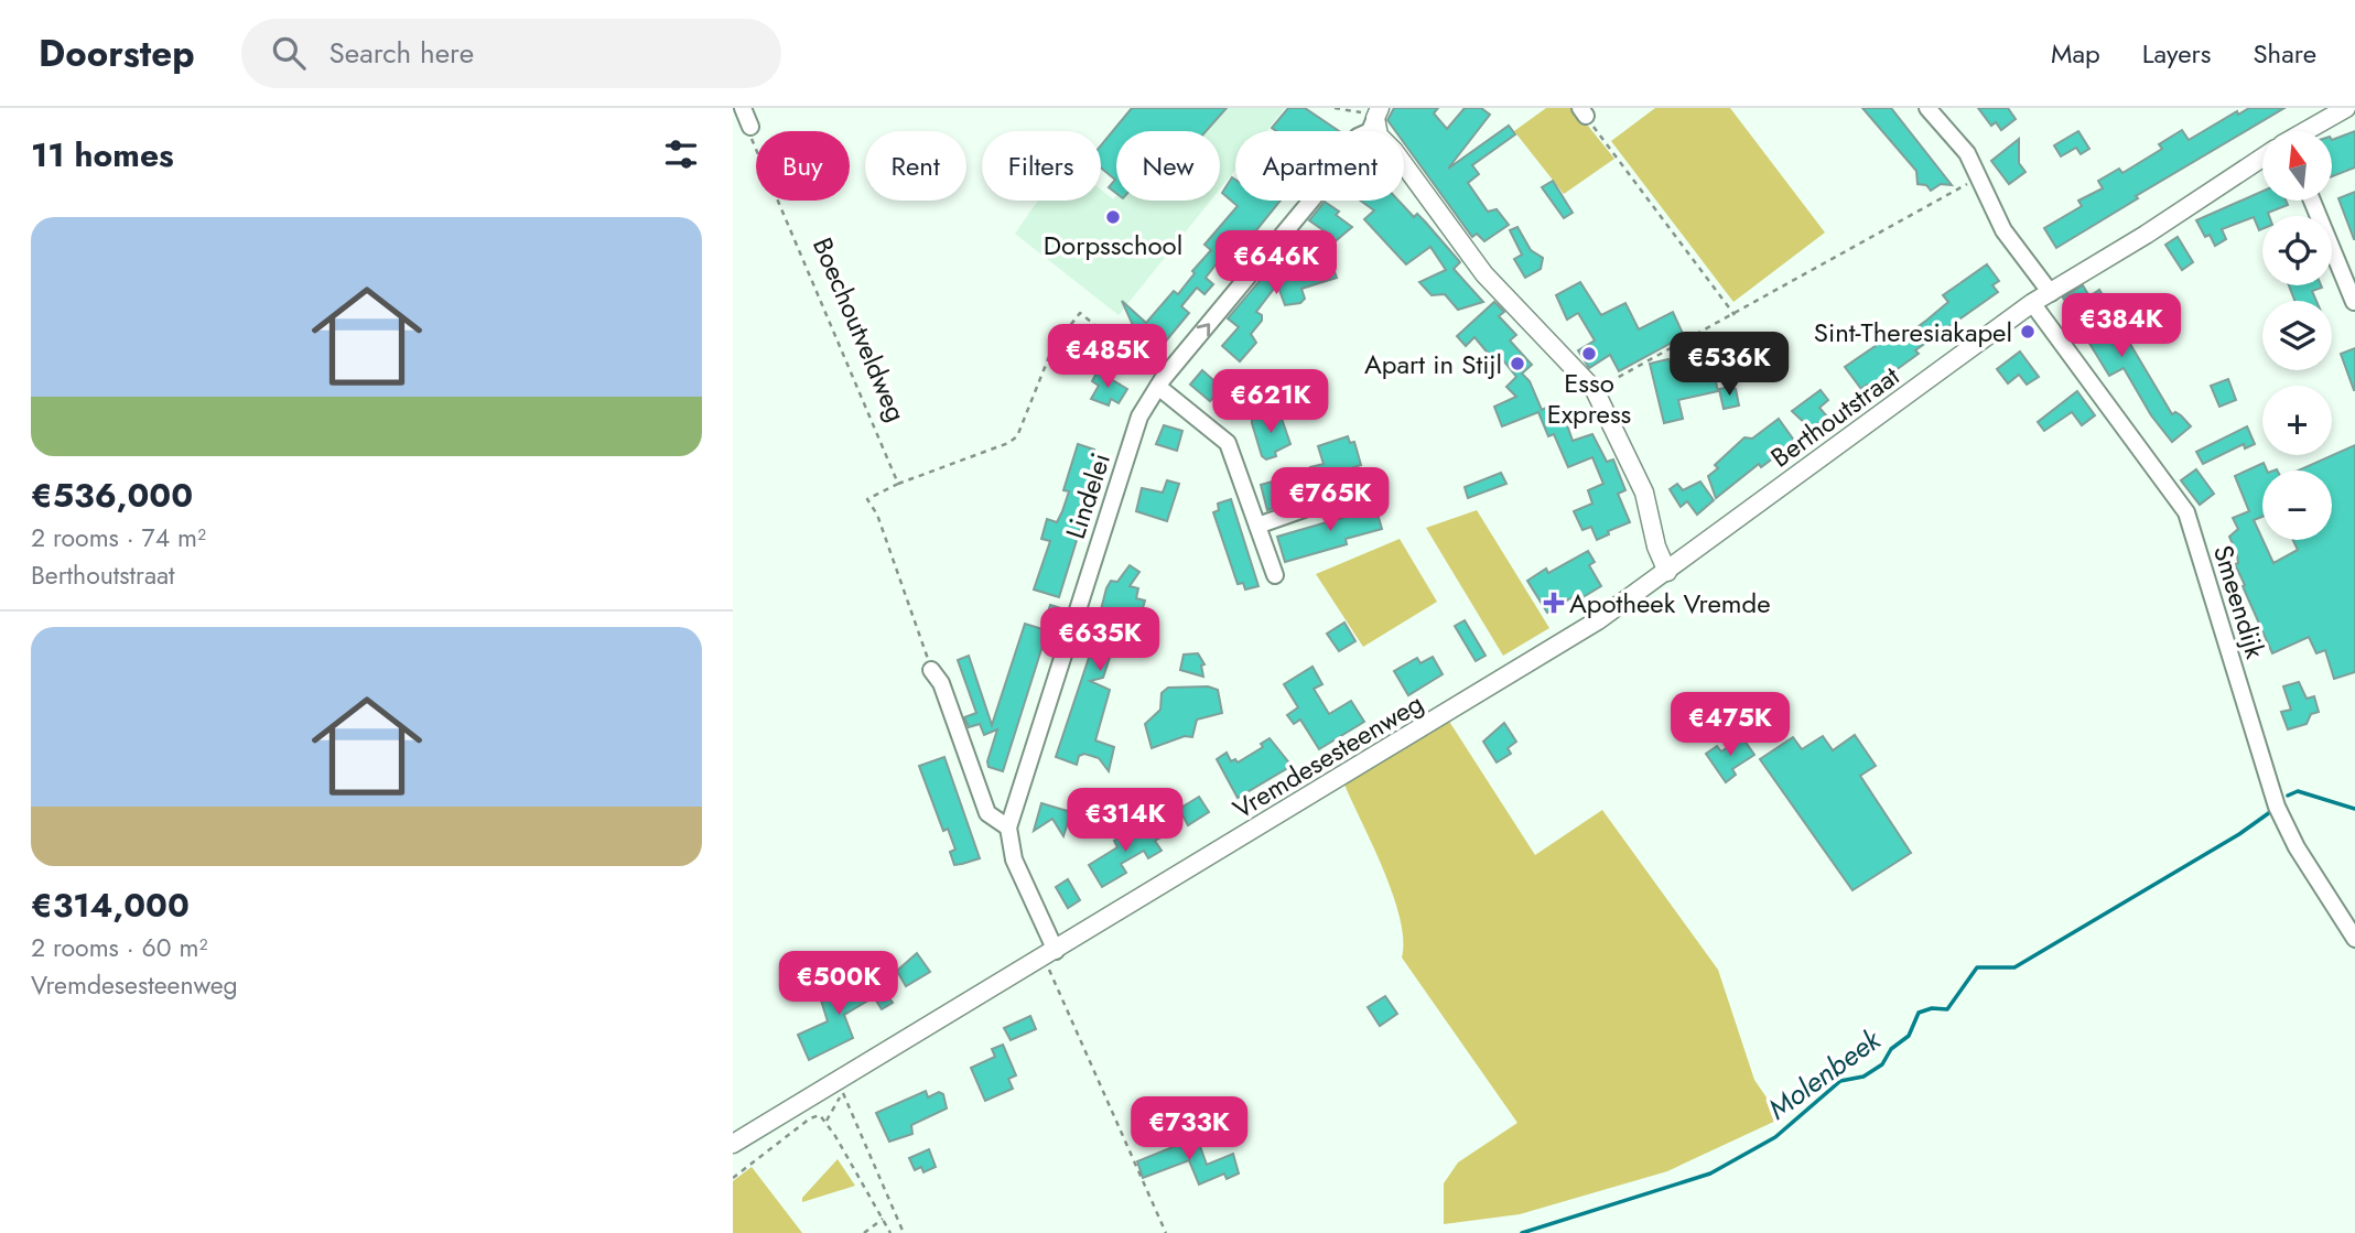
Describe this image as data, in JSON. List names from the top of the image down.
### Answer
{
  "streets": {
    "street": [
      "Berthoutstraat",
      "Lindelei",
      "Smeendijk",
      "Vremdesesteenweg"
    ],
    "path": ["Boechoutveldweg"]
  },
  "crossings": [
    ["Berthoutstraat", "Smeendijk"],
    ["Berthoutstraat", "Vremdesesteenweg"],
    ["Lindelei", "Vremdesesteenweg"]
  ],
  "one_way": ["Lindelei"],
  "water": ["Molenbeek"],
  "places": {
    "other": [
      "Dorpsschool",
      "Sint-Theresiakapel",
      "Esso Express",
      "Apart in Stijl"
    ],
    "health": ["Apotheek Vremde"]
  },
  "north": "top",
  "page": {
    "header": "Doorstep",
    "search": "Search here",
    "nav": ["Map", "Layers", "Share"],
    "heading": "11 homes",
    "map_buttons": ["+", "−"],
    "chip": [
      "Buy",
      "Rent",
      "Filters",
      "New",
      "Apartment"
    ],
    "list": [
      {
        "name": "€536,000",
        "note": "2 rooms · 74 m² · Berthoutstraat"
      },
      {
        "name": "€314,000",
        "note": "2 rooms · 60 m² · Vremdesesteenweg"
      }
    ],
    "price": [
      "€646K",
      "€384K",
      "€485K",
      "€536K",
      "€621K",
      "€765K",
      "€635K",
      "€475K",
      "€314K",
      "€500K",
      "€733K"
    ]
  }
}
